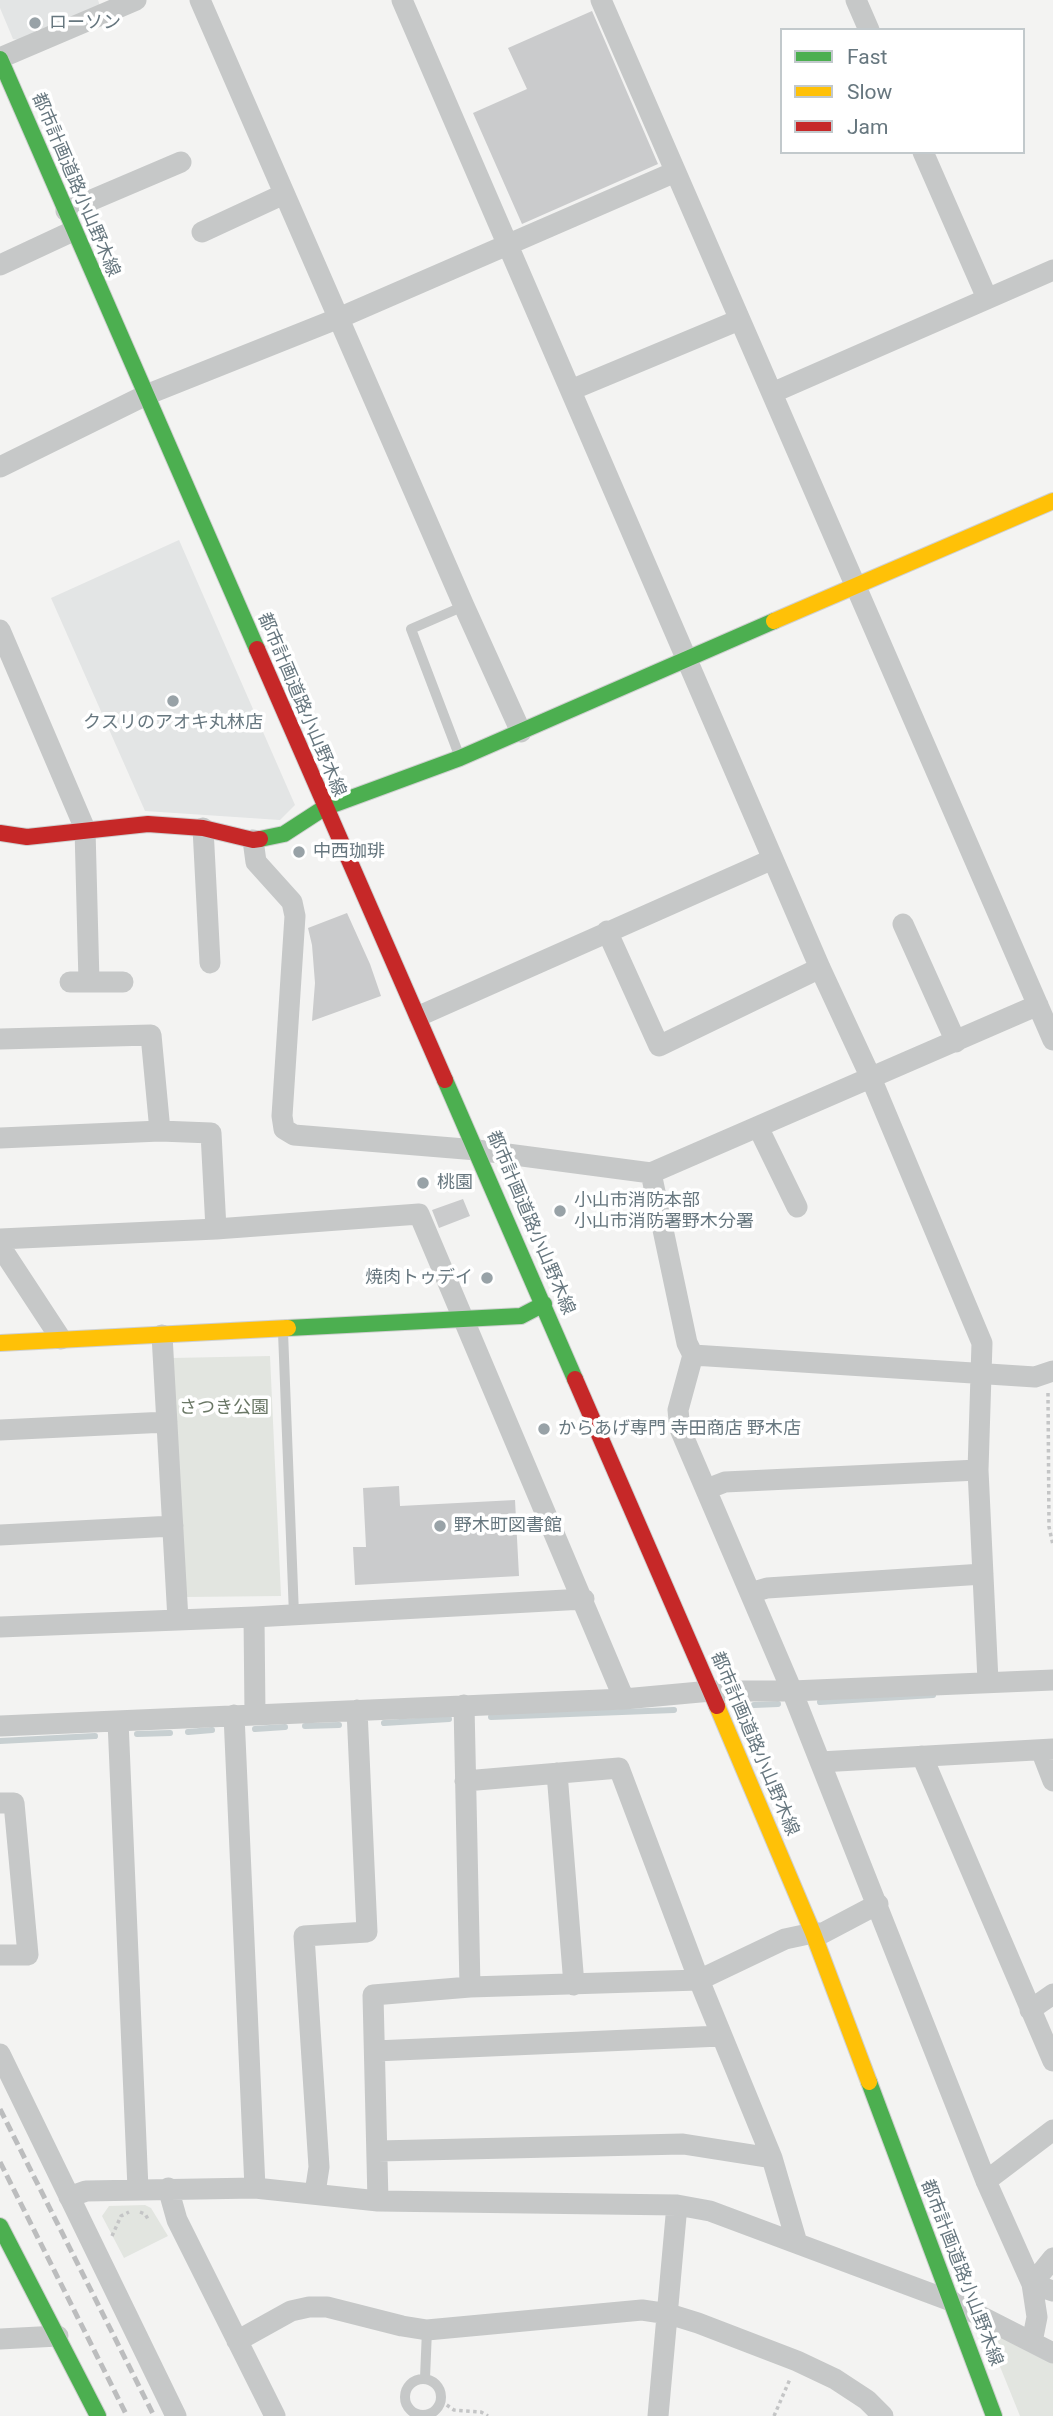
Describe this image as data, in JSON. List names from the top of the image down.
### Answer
{
  "streets": {
    "street": ["都市計画道路小山野木線"]
  },
  "parks": ["さつき公園"],
  "places": [
    "ローソン",
    "クスリのアオキ丸林店",
    "中西珈琲",
    "桃園",
    "小山市消防本部 小山市消防署野木分署",
    "焼肉トゥデイ",
    "からあげ専門 寺田商店 野木店",
    "野木町図書館"
  ],
  "legend": ["Fast", "Slow", "Jam"]
}
